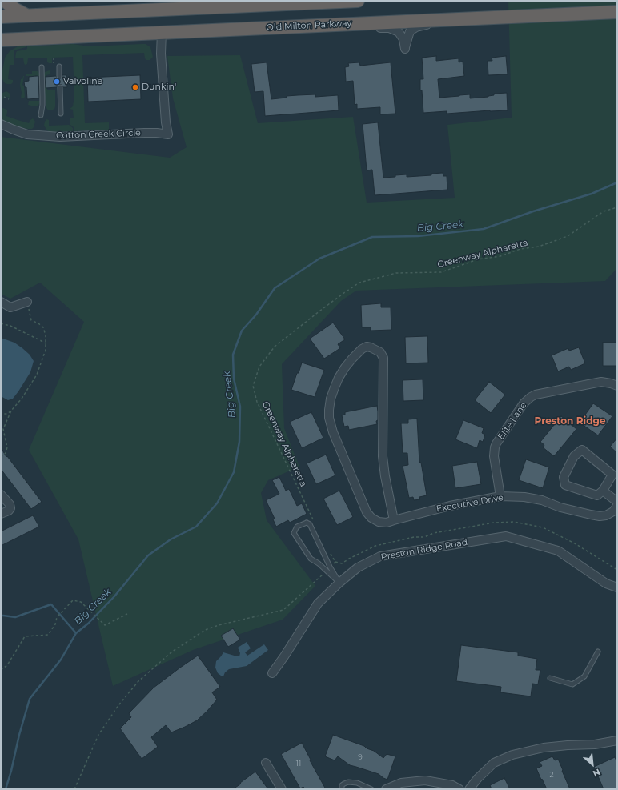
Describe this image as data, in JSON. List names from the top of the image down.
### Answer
{
  "streets": {
    "highway": ["Old Milton Parkway"],
    "street": [
      "Cotton Creek Circle",
      "Elite Lane",
      "Executive Drive",
      "Preston Ridge Road"
    ],
    "path": ["Greenway Alpharetta"]
  },
  "crossings": [
    ["Old Milton Parkway", "Cotton Creek Circle"],
    ["Elite Lane", "Executive Drive"]
  ],
  "districts": ["Preston Ridge"],
  "water": ["Big Creek"],
  "places": ["Valvoline", "Dunkin'"],
  "house_numbers": ["9", "11", "2"],
  "north": "bottom right"
}
